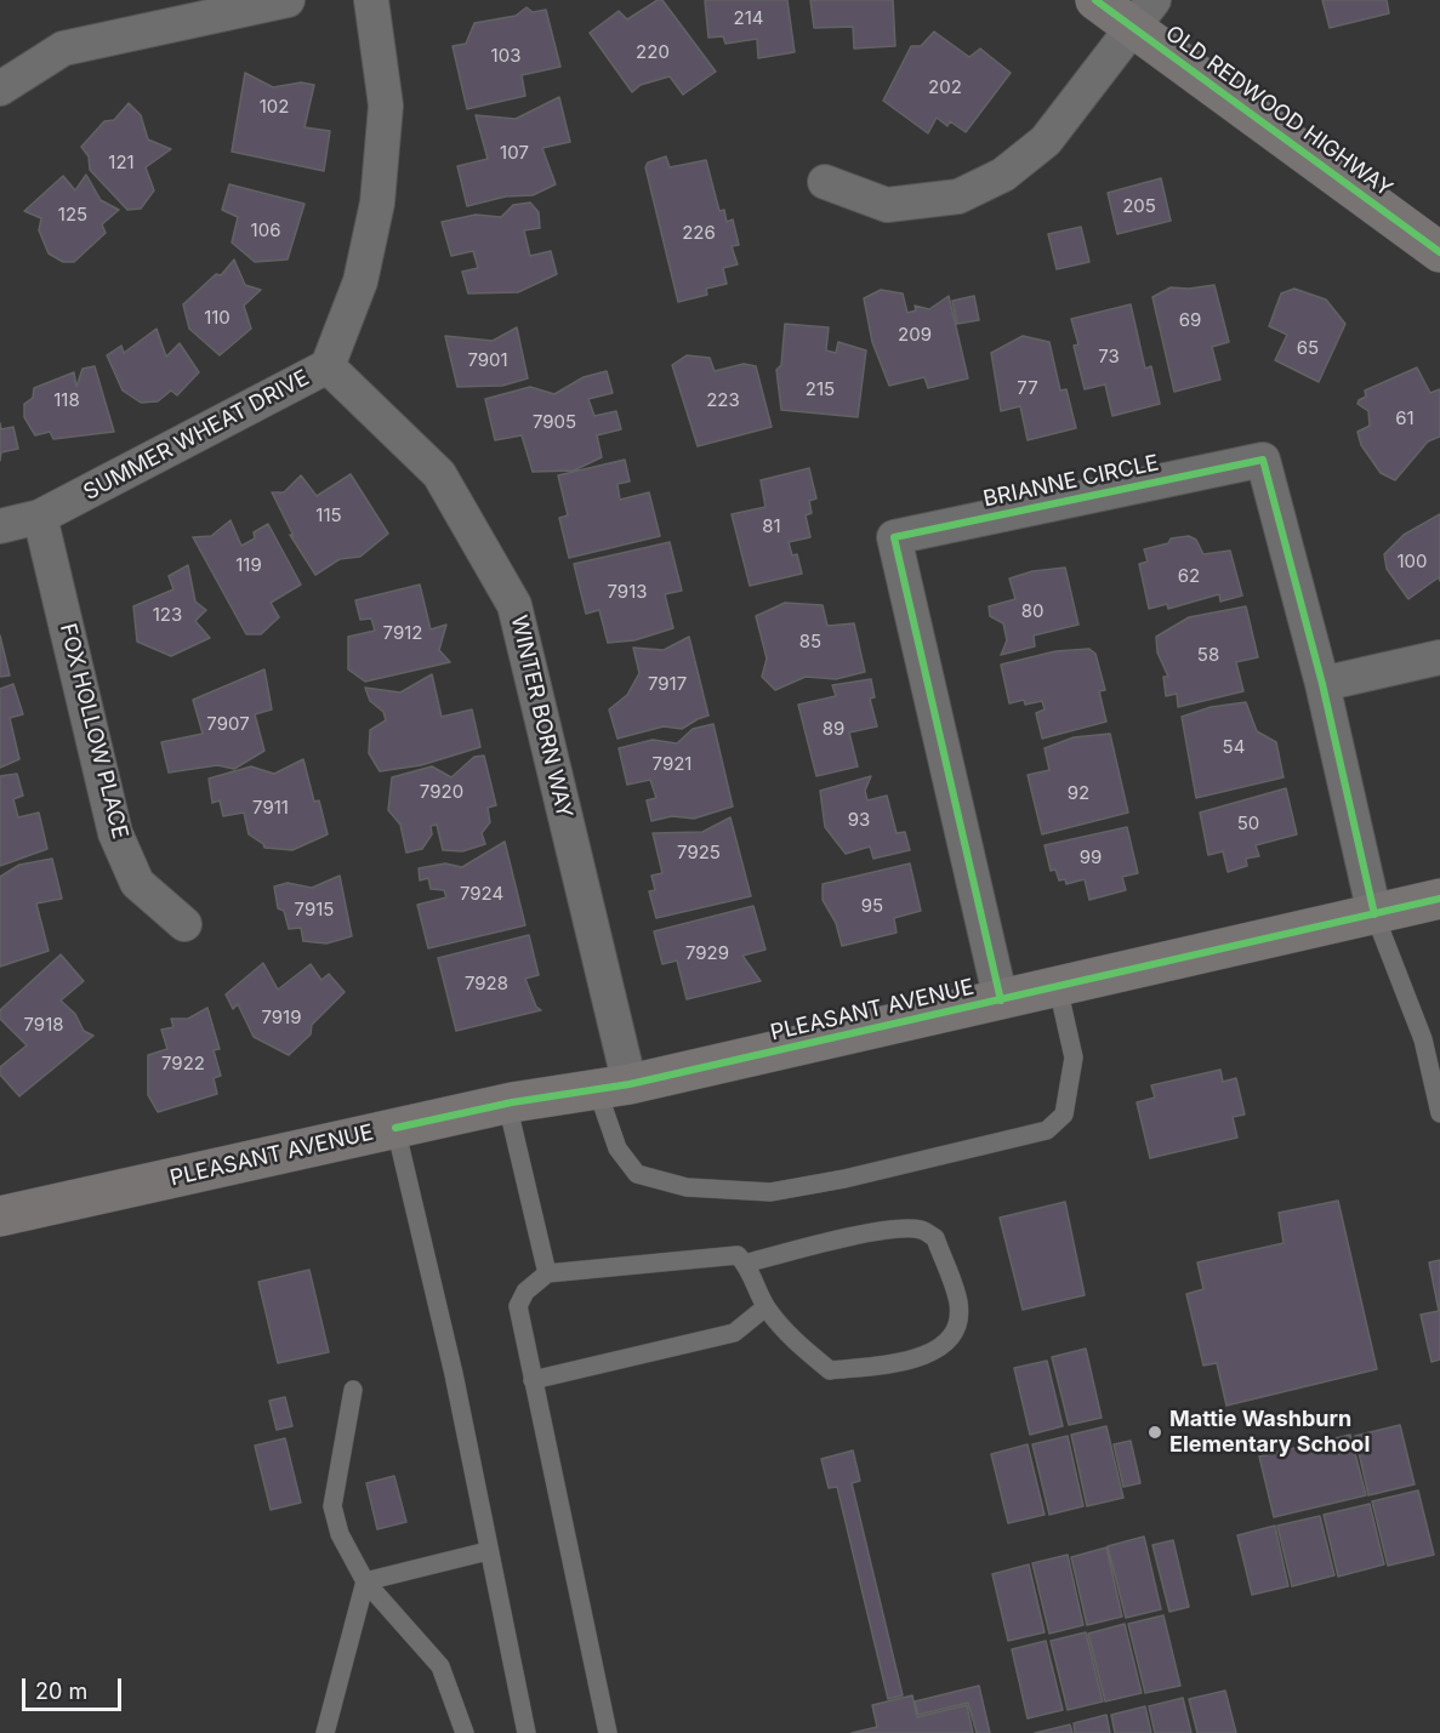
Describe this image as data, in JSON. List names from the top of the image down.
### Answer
{
  "streets": {
    "street": [
      "OLD REDWOOD HIGHWAY",
      "SUMMER WHEAT DRIVE",
      "BRIANNE CIRCLE",
      "WINTER BORN WAY",
      "FOX HOLLOW PLACE",
      "PLEASANT AVENUE"
    ]
  },
  "crossings": [
    ["SUMMER WHEAT DRIVE", "WINTER BORN WAY"],
    ["SUMMER WHEAT DRIVE", "FOX HOLLOW PLACE"],
    ["BRIANNE CIRCLE", "PLEASANT AVENUE"],
    ["WINTER BORN WAY", "PLEASANT AVENUE"]
  ],
  "places": ["Mattie Washburn Elementary School"],
  "house_numbers": [
    "214",
    "220",
    "103",
    "202",
    "102",
    "107",
    "121",
    "205",
    "125",
    "106",
    "226",
    "110",
    "69",
    "209",
    "65",
    "73",
    "7901",
    "77",
    "215",
    "118",
    "223",
    "61",
    "7905",
    "115",
    "81",
    "100",
    "119",
    "62",
    "7913",
    "80",
    "123",
    "7912",
    "85",
    "58",
    "7917",
    "7907",
    "89",
    "54",
    "7921",
    "7920",
    "92",
    "7911",
    "93",
    "50",
    "7925",
    "99",
    "7924",
    "95",
    "7915",
    "7929",
    "7928",
    "7919",
    "7918",
    "7922"
  ],
  "scale_bar": "20 m"
}
